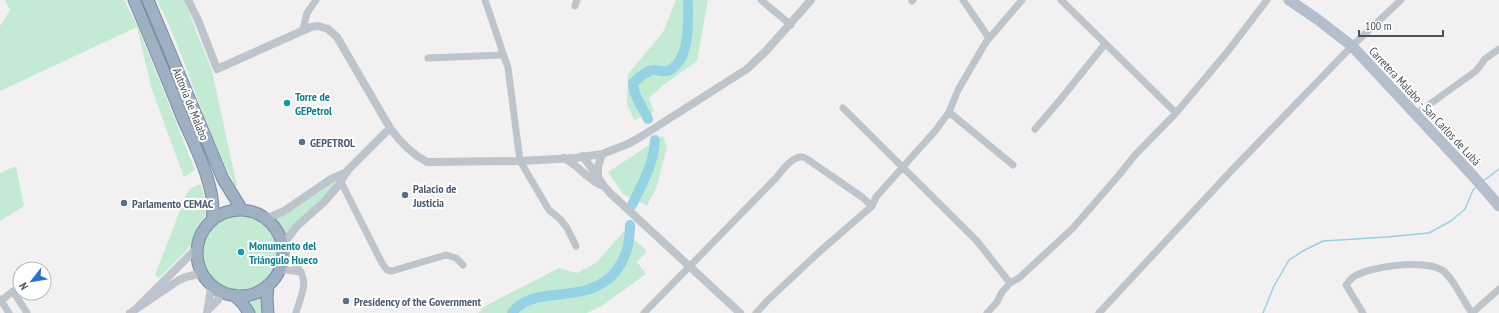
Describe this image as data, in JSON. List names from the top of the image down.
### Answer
{
  "streets": {
    "highway": ["Autovía de Malabo"],
    "main road": ["Carretera Malabo - San Carlos de Lubá"]
  },
  "places": [
    "Torre de GEPetrol",
    "GEPETROL",
    "Palacio de Justicia",
    "Parlamento CEMAC",
    "Monumento del Triángulo Hueco",
    "Presidency of the Government"
  ],
  "scale_bar": "100 m",
  "north": "bottom left"
}
